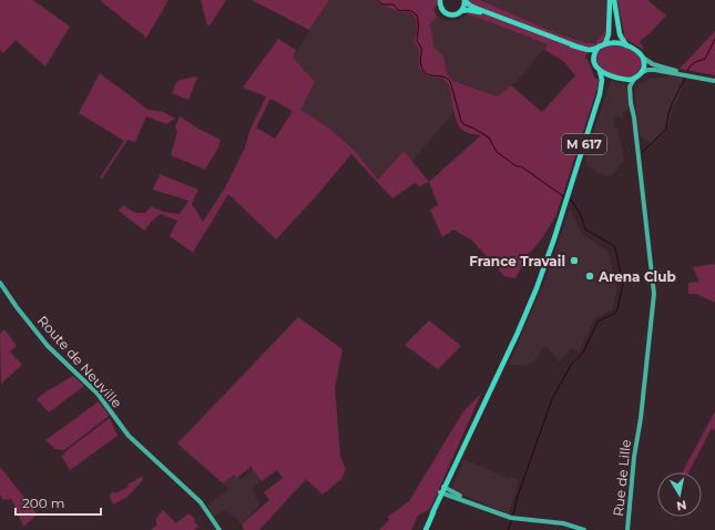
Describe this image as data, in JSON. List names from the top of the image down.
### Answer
{
  "streets": {
    "main road": ["M 617", "Route de Neuville", "Rue de Lille"]
  },
  "crossings": [
    ["M 617", "Rue de Lille"]
  ],
  "places": ["France Travail", "Arena Club"],
  "scale_bar": "200 m",
  "north": "bottom"
}
